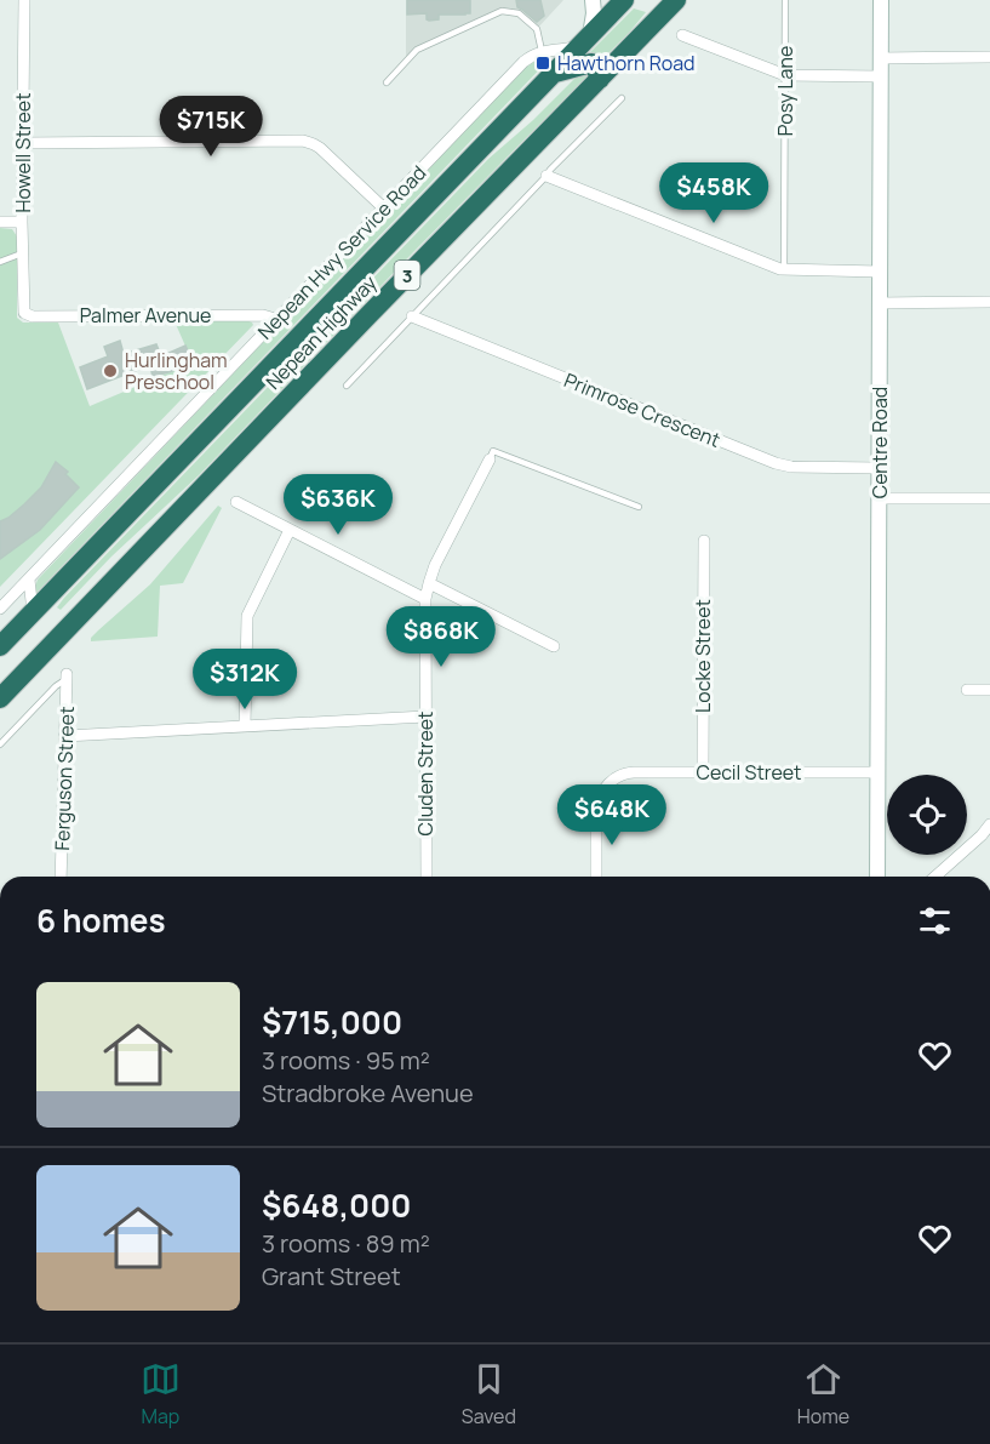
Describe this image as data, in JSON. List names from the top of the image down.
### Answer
{
  "streets": {
    "highway": ["3", "Nepean Highway"],
    "main road": ["Centre Road"],
    "street": [
      "Howell Street",
      "Nepean Hwy Service Road",
      "Palmer Avenue",
      "Primrose Crescent",
      "Locke Street",
      "Cecil Street",
      "Cluden Street",
      "Ferguson Street"
    ],
    "lane": ["Posy Lane"]
  },
  "crossings": [
    ["Howell Street", "Palmer Avenue"],
    ["Nepean Hwy Service Road", "Palmer Avenue"],
    ["Primrose Crescent", "Centre Road"],
    ["Centre Road", "Cecil Street"],
    ["Locke Street", "Cecil Street"]
  ],
  "places": {
    "transit": ["Hawthorn Road"],
    "other": ["Hurlingham Preschool"]
  },
  "page": {
    "price": [
      "$715K",
      "$458K",
      "$636K",
      "$868K",
      "$312K",
      "$648K"
    ],
    "heading": "6 homes",
    "list": [
      {
        "name": "$715,000",
        "note": "3 rooms · 95 m² · Stradbroke Avenue"
      },
      {
        "name": "$648,000",
        "note": "3 rooms · 89 m² · Grant Street"
      }
    ],
    "tabs": ["Map", "Saved", "Home"]
  }
}
